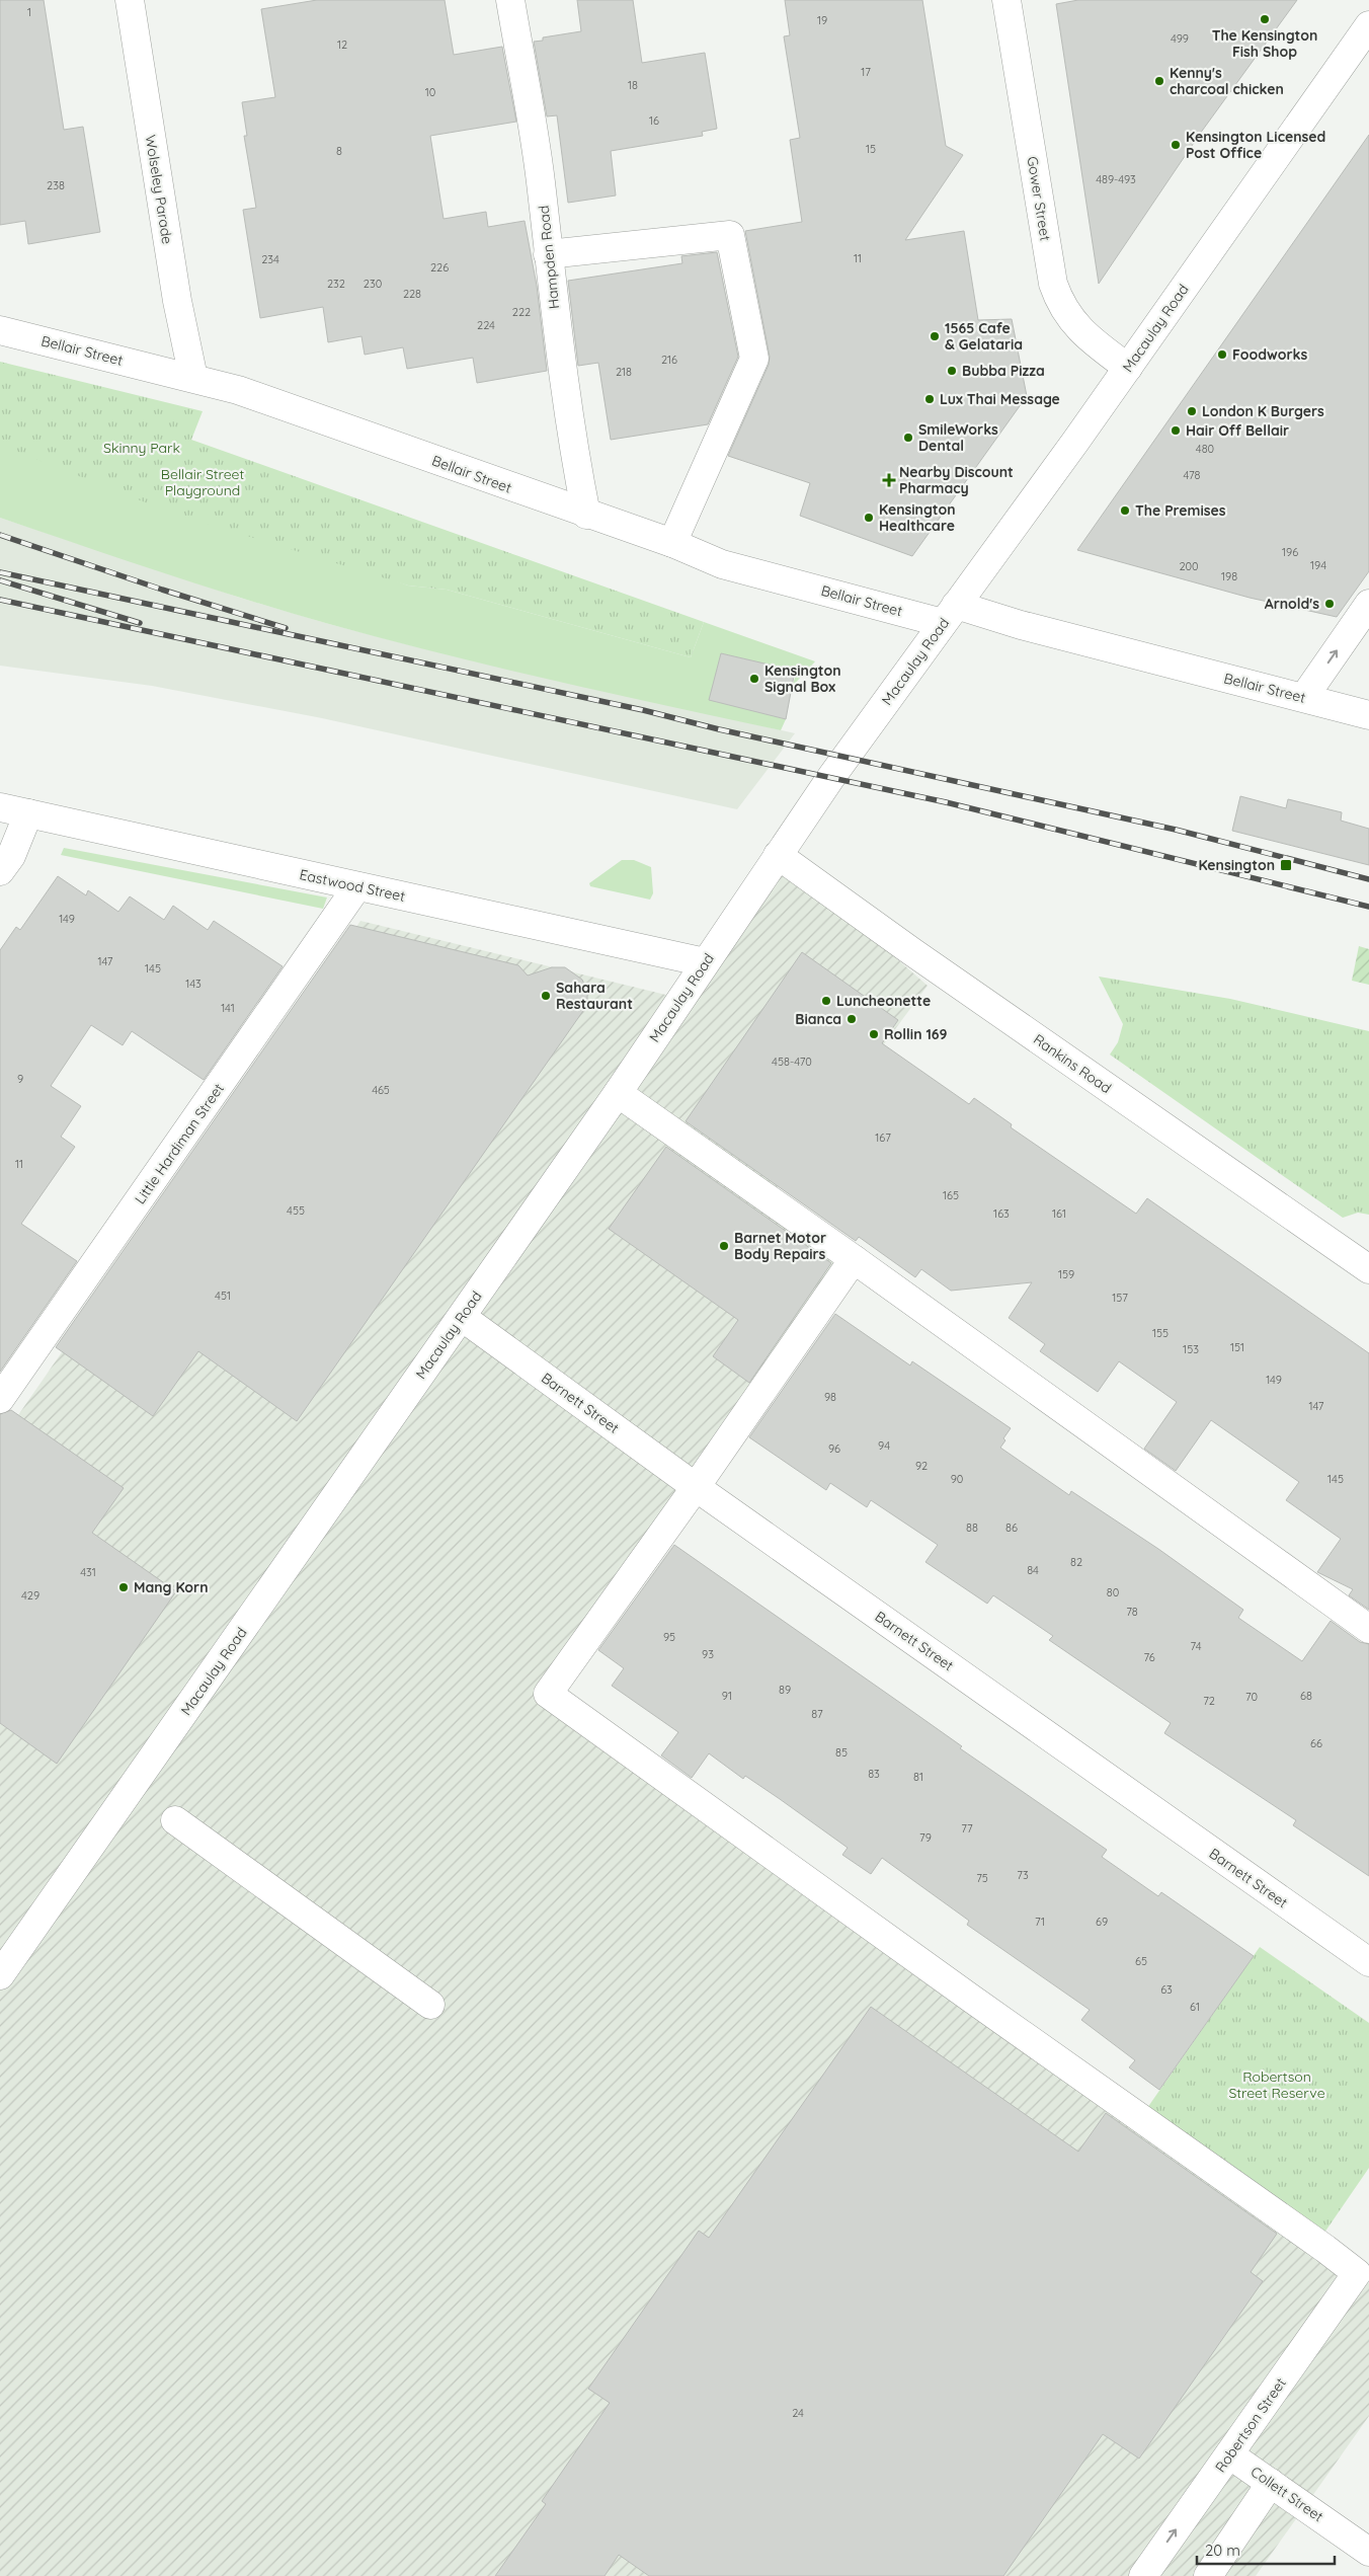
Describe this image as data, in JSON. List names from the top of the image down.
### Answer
{
  "streets": {
    "street": [
      "Wolseley Parade",
      "Gower Street",
      "Hampden Road",
      "Macaulay Road",
      "Bellair Street",
      "Eastwood Street",
      "Rankins Road",
      "Little Hardiman Street",
      "Barnett Street",
      "Robertson Street",
      "Collett Street"
    ]
  },
  "crossings": [
    ["Wolseley Parade", "Bellair Street"],
    ["Gower Street", "Macaulay Road"],
    ["Hampden Road", "Bellair Street"],
    ["Macaulay Road", "Bellair Street"],
    ["Macaulay Road", "Eastwood Street"],
    ["Macaulay Road", "Rankins Road"],
    ["Macaulay Road", "Barnett Street"],
    ["Eastwood Street", "Little Hardiman Street"],
    ["Barnett Street", "Robertson Street"],
    ["Robertson Street", "Collett Street"]
  ],
  "parks": ["Skinny Park", "Bellair Street Playground", "Robertson Street Reserve"],
  "places": {
    "other": [
      "The Kensington Fish Shop",
      "Kenny's charcoal chicken",
      "Kensington Licensed Post Office",
      "1565 Cafe & Gelataria",
      "Foodworks",
      "Bubba Pizza",
      "Lux Thai Message",
      "London K Burgers",
      "Hair Off Bellair",
      "SmileWorks Dental",
      "The Premises",
      "Kensington Healthcare",
      "Arnold's",
      "Kensington Signal Box",
      "Sahara Restaurant",
      "Luncheonette",
      "Bianca",
      "Rollin 169",
      "Barnet Motor Body Repairs",
      "Mang Korn"
    ],
    "health": ["Nearby Discount Pharmacy"],
    "transit": ["Kensington"]
  },
  "house_numbers": [
    "1",
    "19",
    "499",
    "12",
    "17",
    "18",
    "10",
    "16",
    "15",
    "8",
    "489-493",
    "238",
    "11",
    "234",
    "226",
    "232",
    "230",
    "228",
    "222",
    "224",
    "216",
    "218",
    "480",
    "478",
    "196",
    "194",
    "200",
    "198",
    "149",
    "147",
    "145",
    "143",
    "141",
    "458-470",
    "9",
    "465",
    "167",
    "11",
    "165",
    "455",
    "163",
    "161",
    "159",
    "451",
    "157",
    "155",
    "151",
    "153",
    "149",
    "98",
    "147",
    "94",
    "96",
    "92",
    "90",
    "145",
    "88",
    "86",
    "82",
    "84",
    "431",
    "80",
    "429",
    "78",
    "95",
    "74",
    "93",
    "76",
    "89",
    "91",
    "68",
    "70",
    "72",
    "87",
    "66",
    "85",
    "83",
    "81",
    "77",
    "79",
    "73",
    "75",
    "71",
    "69",
    "65",
    "63",
    "61",
    "24"
  ],
  "scale_bar": "20 m"
}
